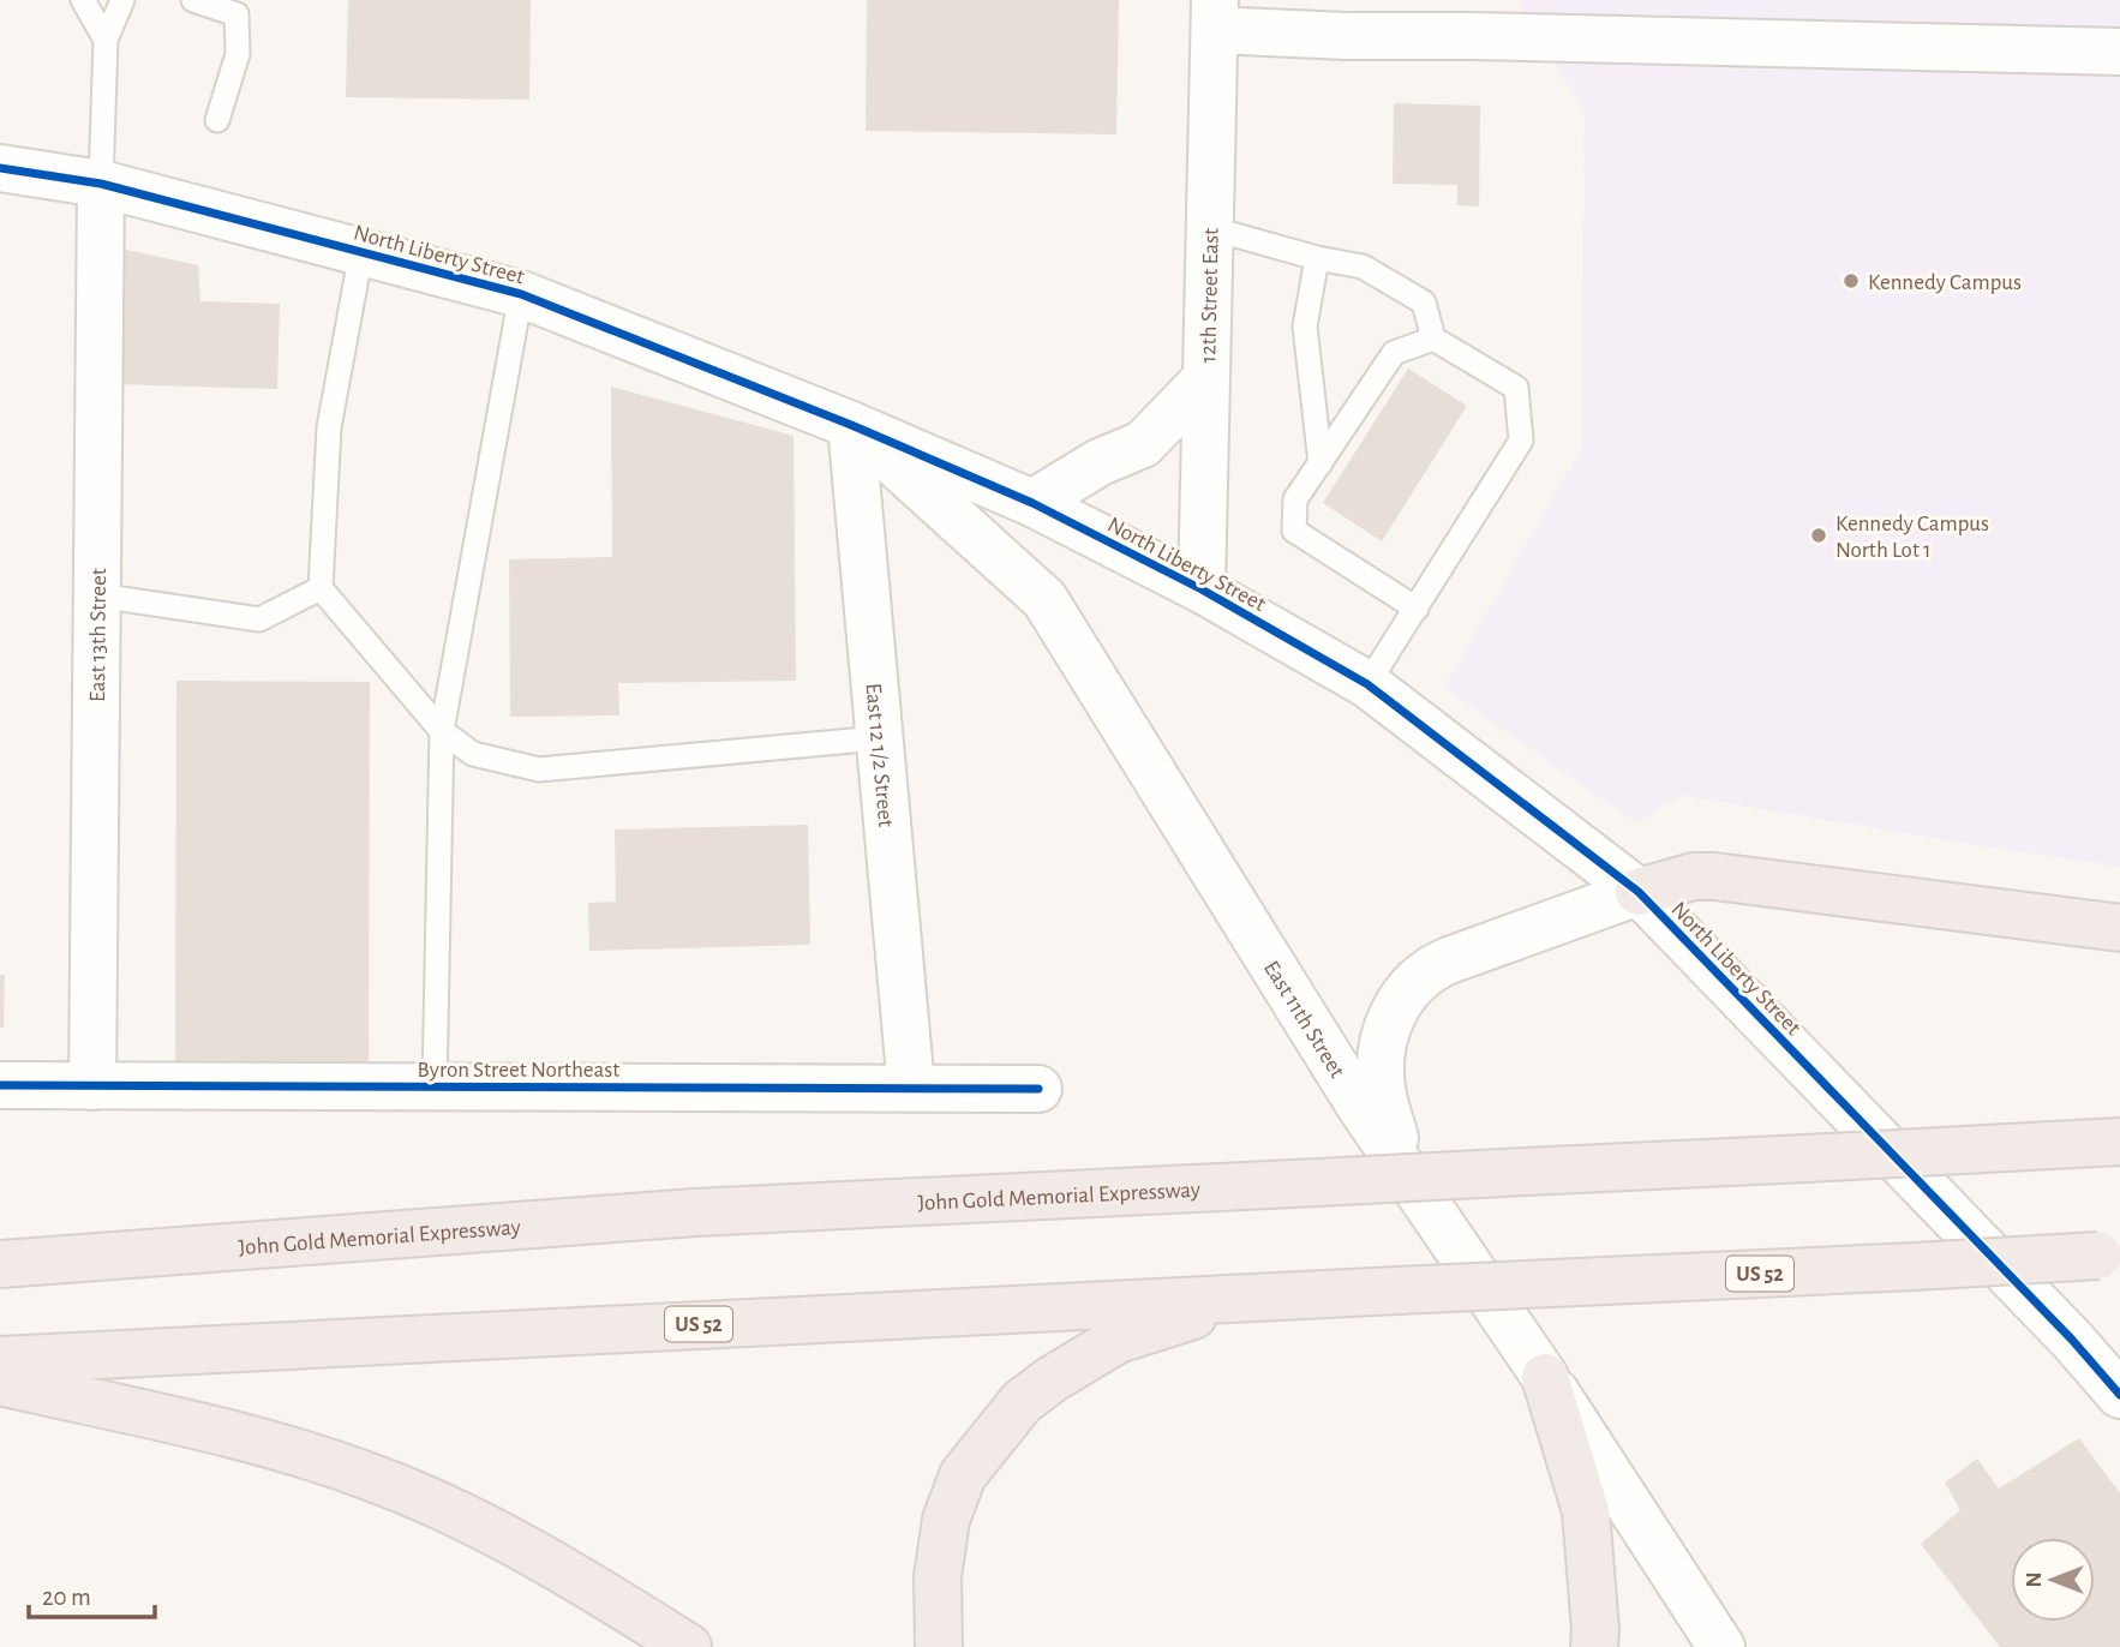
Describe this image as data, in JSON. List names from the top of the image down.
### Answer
{
  "streets": {
    "highway": ["John Gold Memorial Expressway", "US 52"],
    "street": [
      "North Liberty Street",
      "12th Street East",
      "East 13th Street",
      "East 12 1/2 Street",
      "East 11th Street",
      "Byron Street Northeast"
    ]
  },
  "crossings": [
    ["North Liberty Street", "12th Street East"],
    ["North Liberty Street", "East 13th Street"],
    ["North Liberty Street", "East 12 1/2 Street"],
    ["North Liberty Street", "East 11th Street"],
    ["East 13th Street", "Byron Street Northeast"],
    ["East 12 1/2 Street", "East 11th Street"],
    ["East 12 1/2 Street", "Byron Street Northeast"]
  ],
  "places": ["Kennedy Campus", "Kennedy Campus North Lot 1"],
  "scale_bar": "20 m",
  "north": "left"
}
